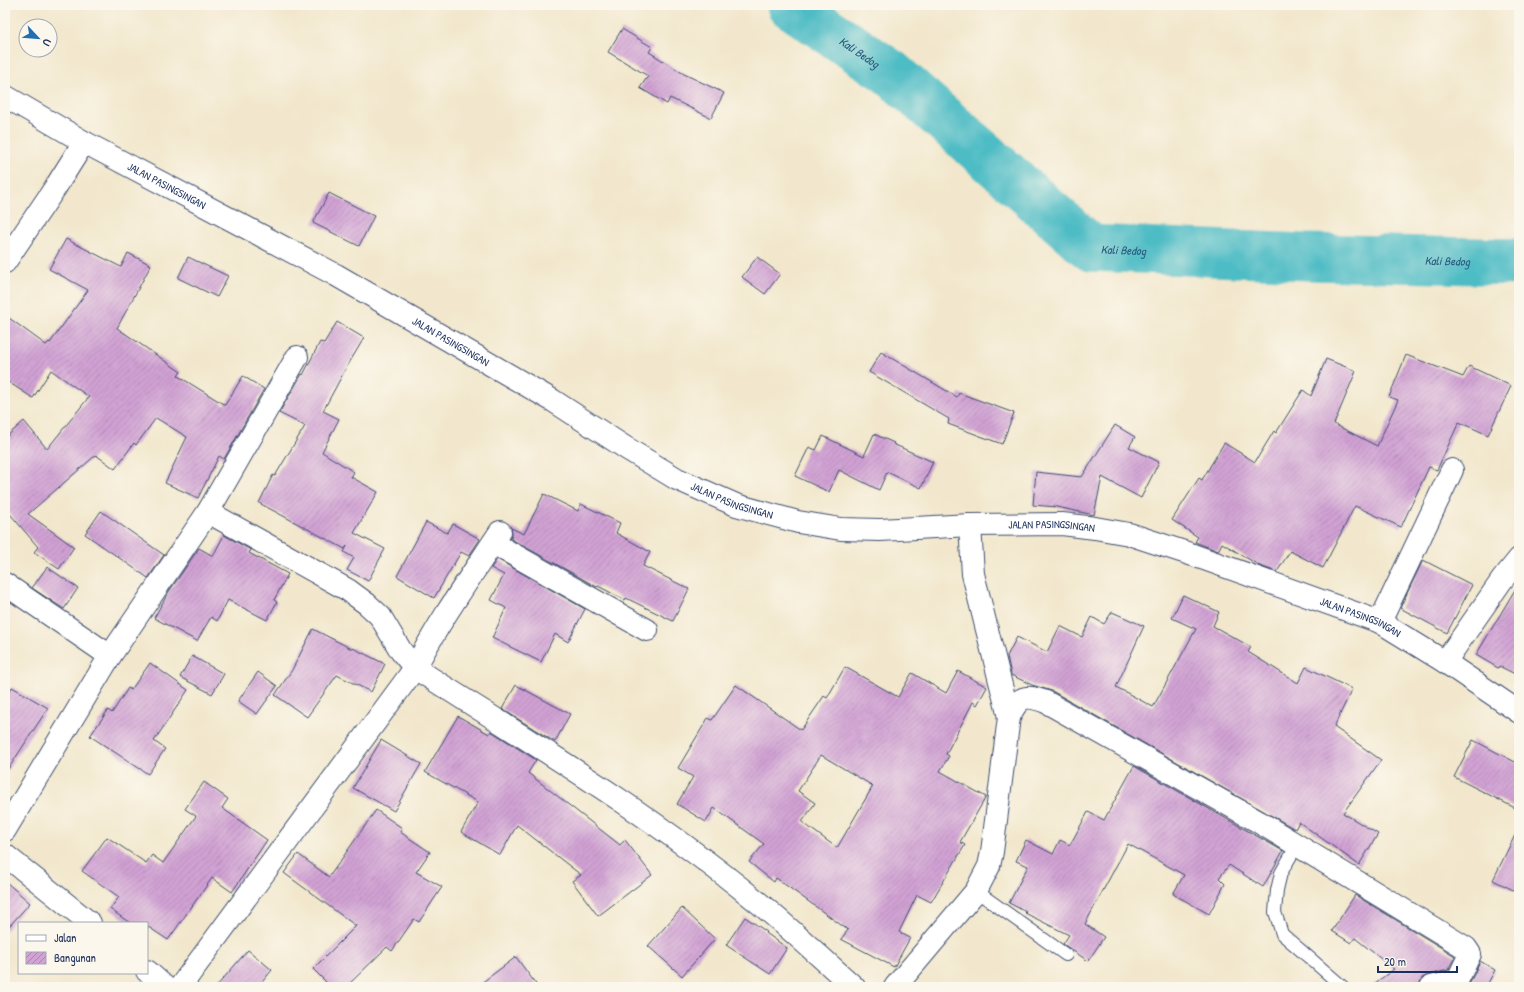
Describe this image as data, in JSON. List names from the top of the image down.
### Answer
{
  "streets": {
    "street": ["JALAN PASINGSINGAN"]
  },
  "water": ["Kali Bedog"],
  "legend": ["Jalan", "Bangunan"],
  "scale_bar": "20 m",
  "north": "bottom right"
}
